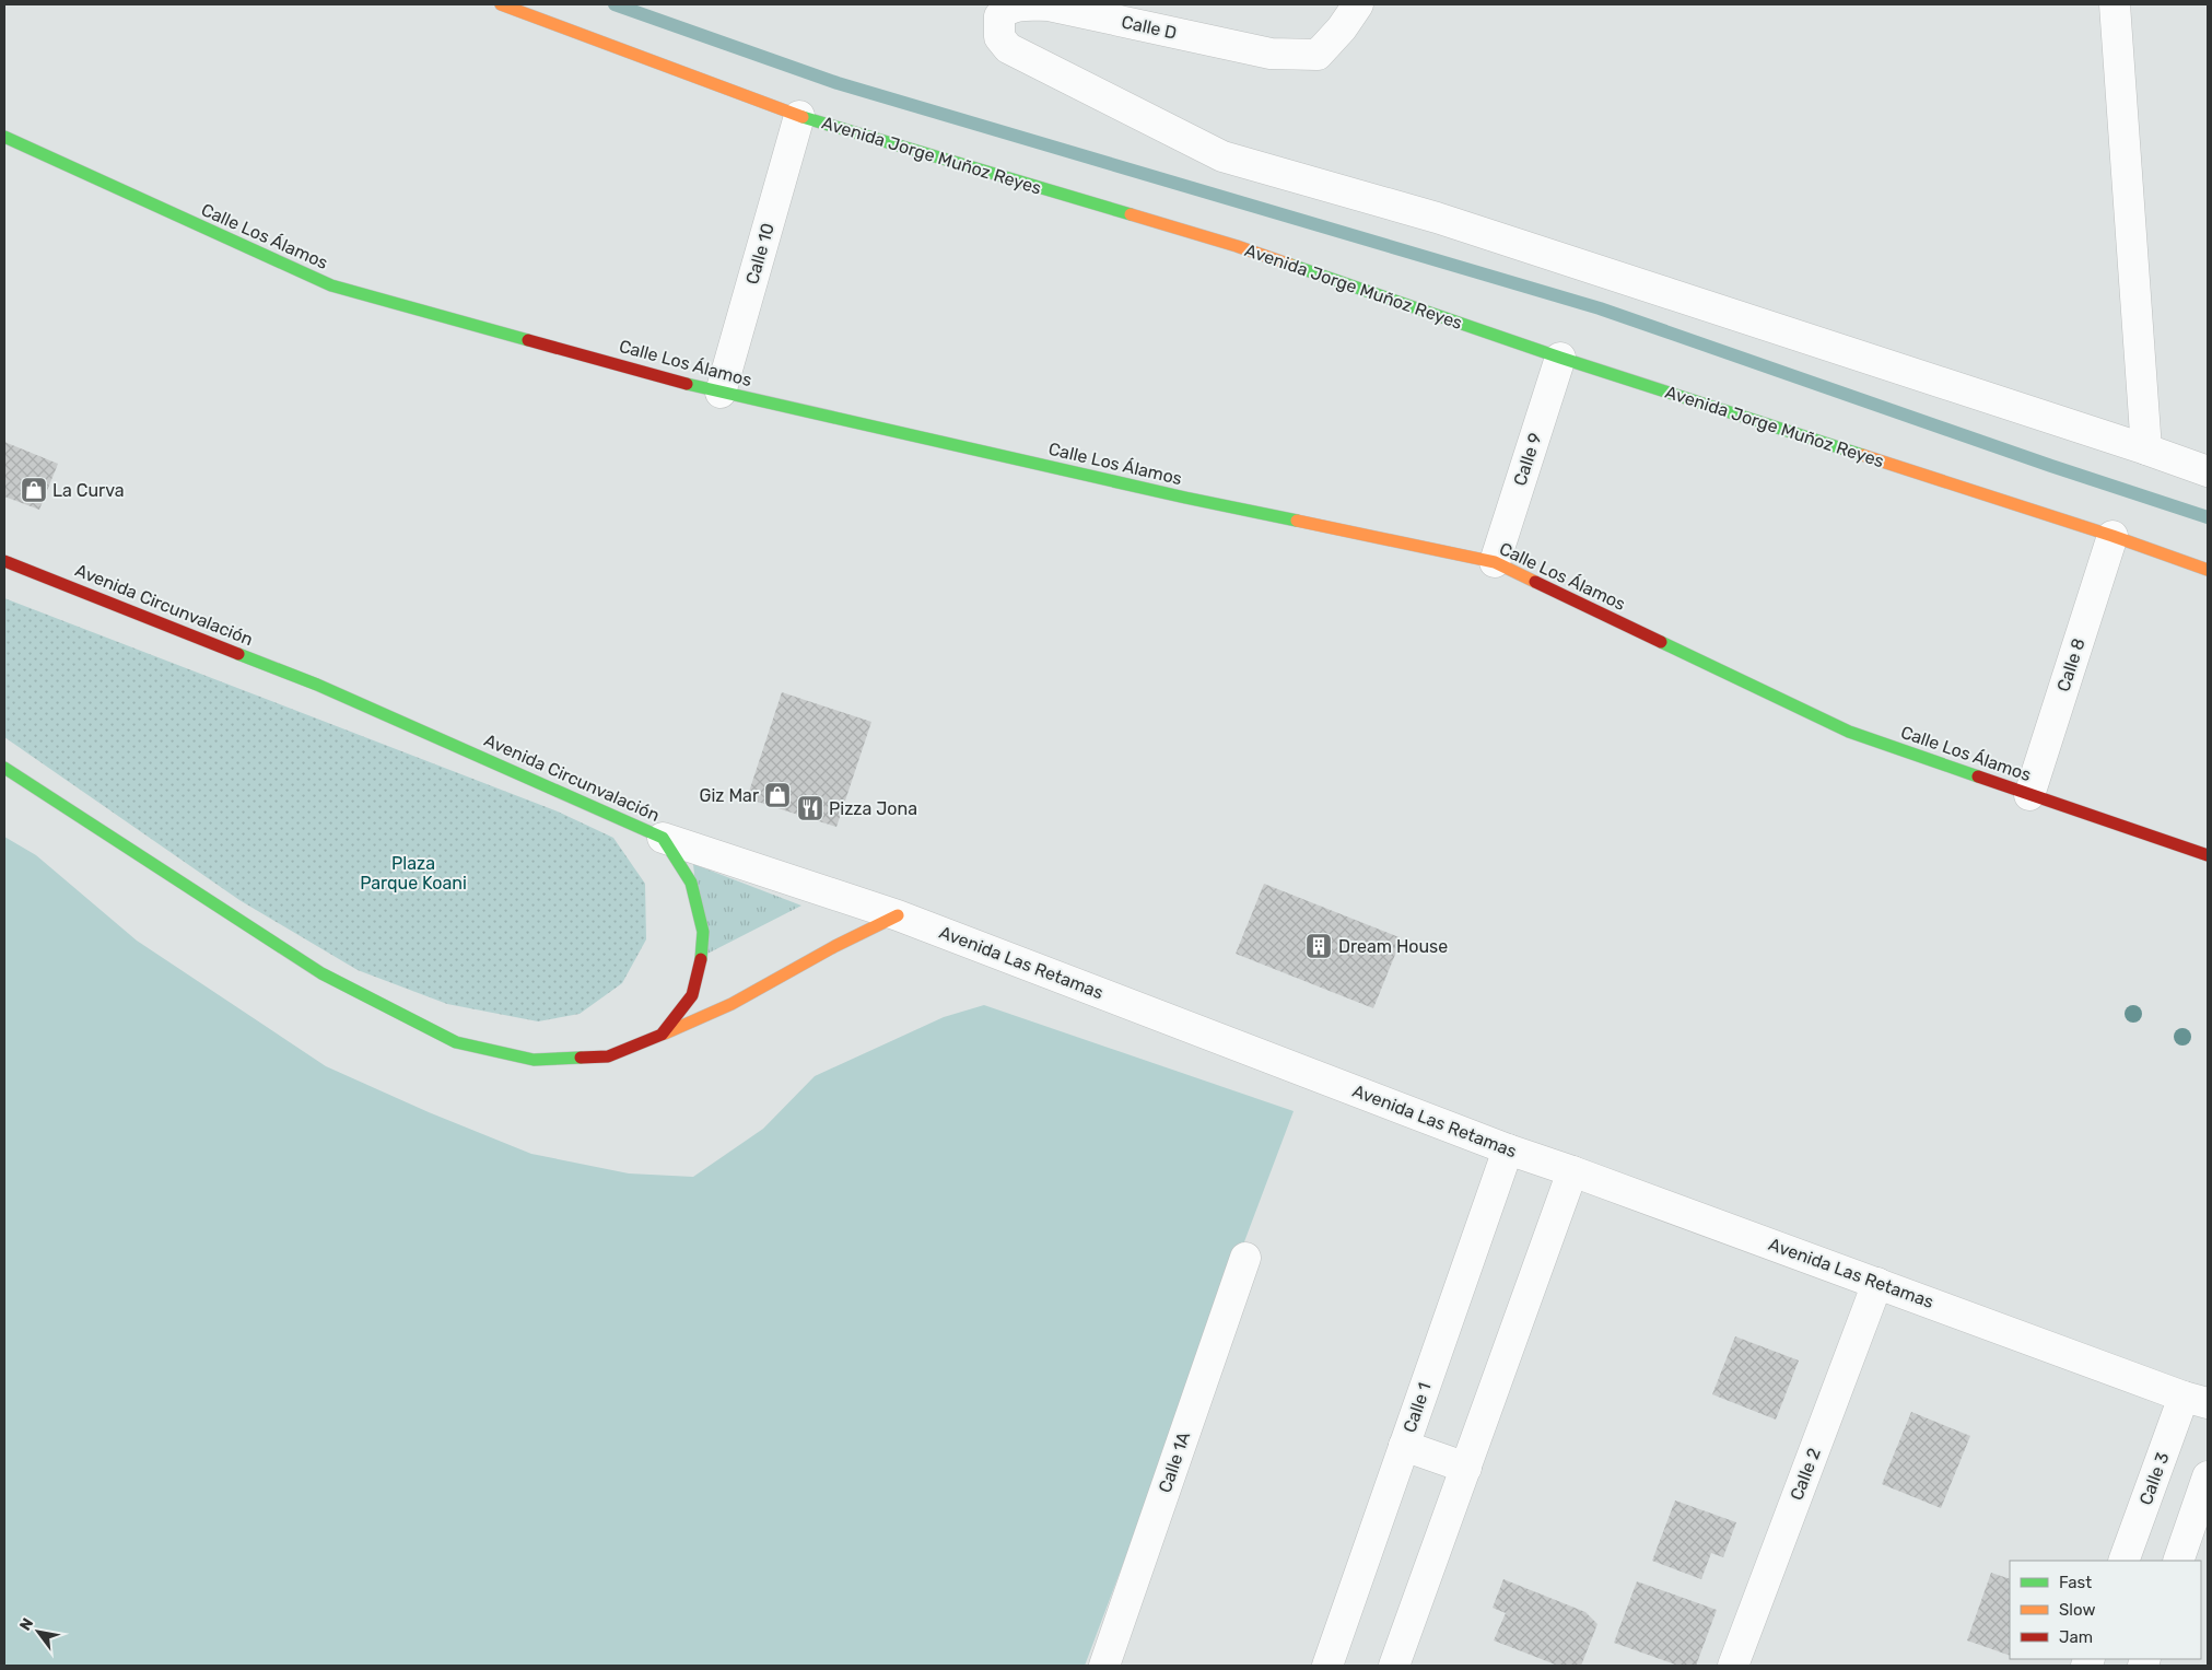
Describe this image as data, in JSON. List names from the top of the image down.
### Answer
{
  "streets": {
    "street": [
      "Calle D",
      "Avenida Jorge Muñoz Reyes",
      "Calle Los Álamos",
      "Calle 10",
      "Calle 9",
      "Avenida Circunvalación",
      "Calle 8",
      "Avenida Las Retamas",
      "Calle 1",
      "Calle 1A",
      "Calle 2",
      "Calle 3"
    ]
  },
  "crossings": [
    ["Avenida Jorge Muñoz Reyes", "Calle 10"],
    ["Avenida Jorge Muñoz Reyes", "Calle 9"],
    ["Avenida Jorge Muñoz Reyes", "Calle 8"],
    ["Calle Los Álamos", "Calle 10"],
    ["Calle Los Álamos", "Calle 9"],
    ["Calle Los Álamos", "Calle 8"],
    ["Avenida Circunvalación", "Avenida Las Retamas"],
    ["Avenida Las Retamas", "Calle 1"],
    ["Avenida Las Retamas", "Calle 2"],
    ["Avenida Las Retamas", "Calle 3"]
  ],
  "parks": ["Plaza Parque Koani"],
  "places": {
    "shop": ["La Curva", "Giz Mar"],
    "restaurant": ["Pizza Jona"],
    "building": ["Dream House"]
  },
  "legend": ["Fast", "Slow", "Jam"],
  "north": "top left"
}
